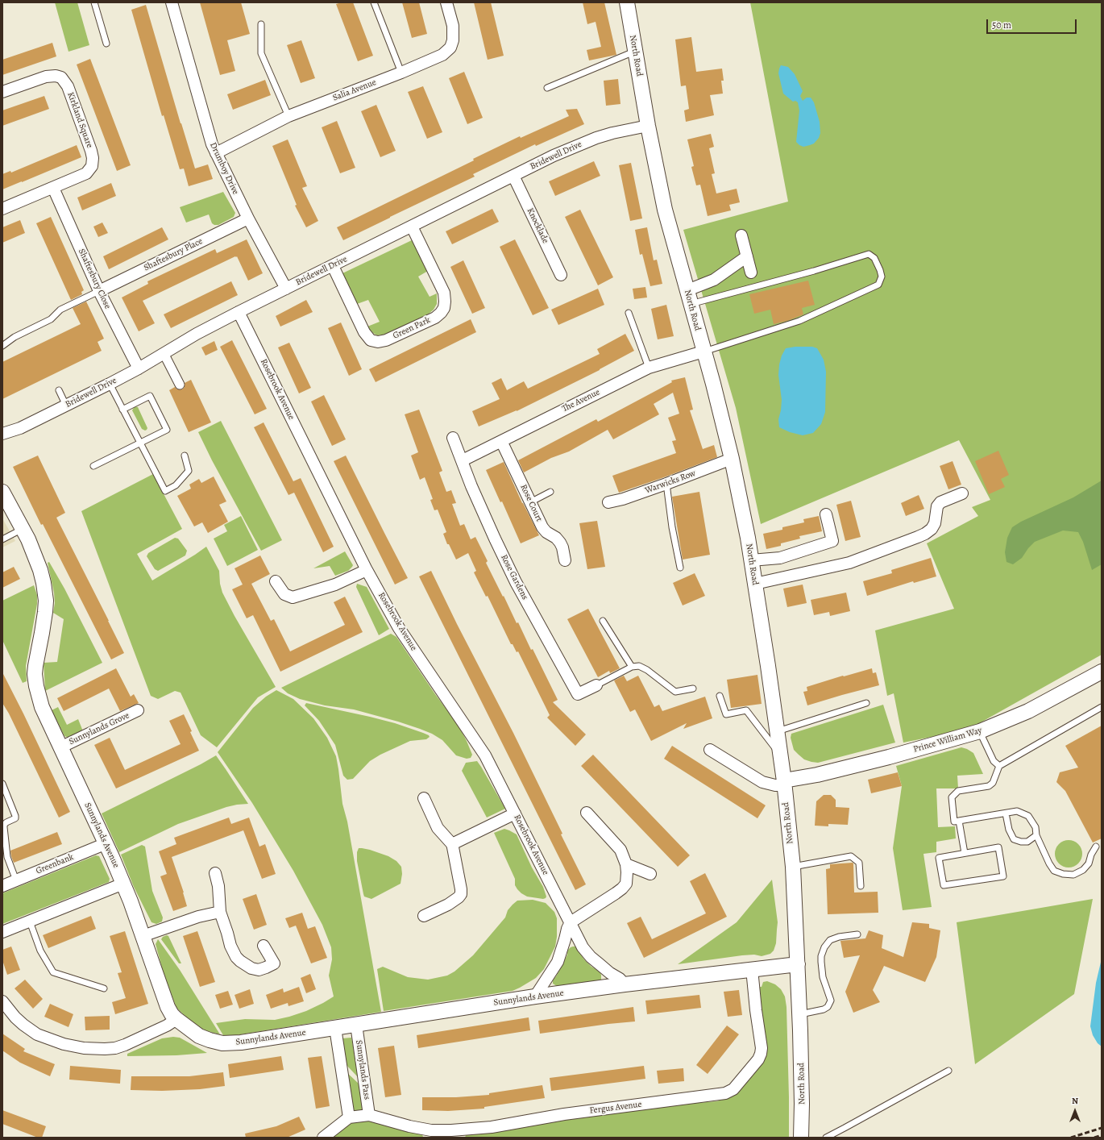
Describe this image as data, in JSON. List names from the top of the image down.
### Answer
{
  "streets": {
    "street": [
      "North Road",
      "Salia Avenue",
      "Kirkland Square",
      "Bridewell Drive",
      "Drumboy Drive",
      "Knocklade",
      "Shaftesbury Place",
      "Shaftesbury Close",
      "Green Park",
      "Rosebrook Avenue",
      "The Avenue",
      "Warwicks Row",
      "Rose Court",
      "Rose Gardens",
      "Sunnylands Grove",
      "Prince William Way",
      "Sunnylands Avenue",
      "Greenbank",
      "Sunnylands Pass",
      "Fergus Avenue"
    ]
  },
  "crossings": [
    ["North Road", "Bridewell Drive"],
    ["North Road", "The Avenue"],
    ["North Road", "Warwicks Row"],
    ["North Road", "Prince William Way"],
    ["North Road", "Sunnylands Avenue"],
    ["Salia Avenue", "Drumboy Drive"],
    ["Kirkland Square", "Shaftesbury Close"],
    ["Bridewell Drive", "Drumboy Drive"],
    ["Bridewell Drive", "Knocklade"],
    ["Bridewell Drive", "Shaftesbury Close"],
    ["Bridewell Drive", "Green Park"],
    ["Bridewell Drive", "Rosebrook Avenue"],
    ["Drumboy Drive", "Shaftesbury Place"],
    ["Shaftesbury Place", "Shaftesbury Close"],
    ["Rosebrook Avenue", "Sunnylands Avenue"],
    ["The Avenue", "Rose Court"],
    ["The Avenue", "Rose Gardens"],
    ["Sunnylands Grove", "Sunnylands Avenue"],
    ["Sunnylands Avenue", "Greenbank"],
    ["Sunnylands Avenue", "Sunnylands Pass"],
    ["Sunnylands Avenue", "Fergus Avenue"],
    ["Sunnylands Pass", "Fergus Avenue"]
  ],
  "scale_bar": "50 m",
  "north": "top"
}
